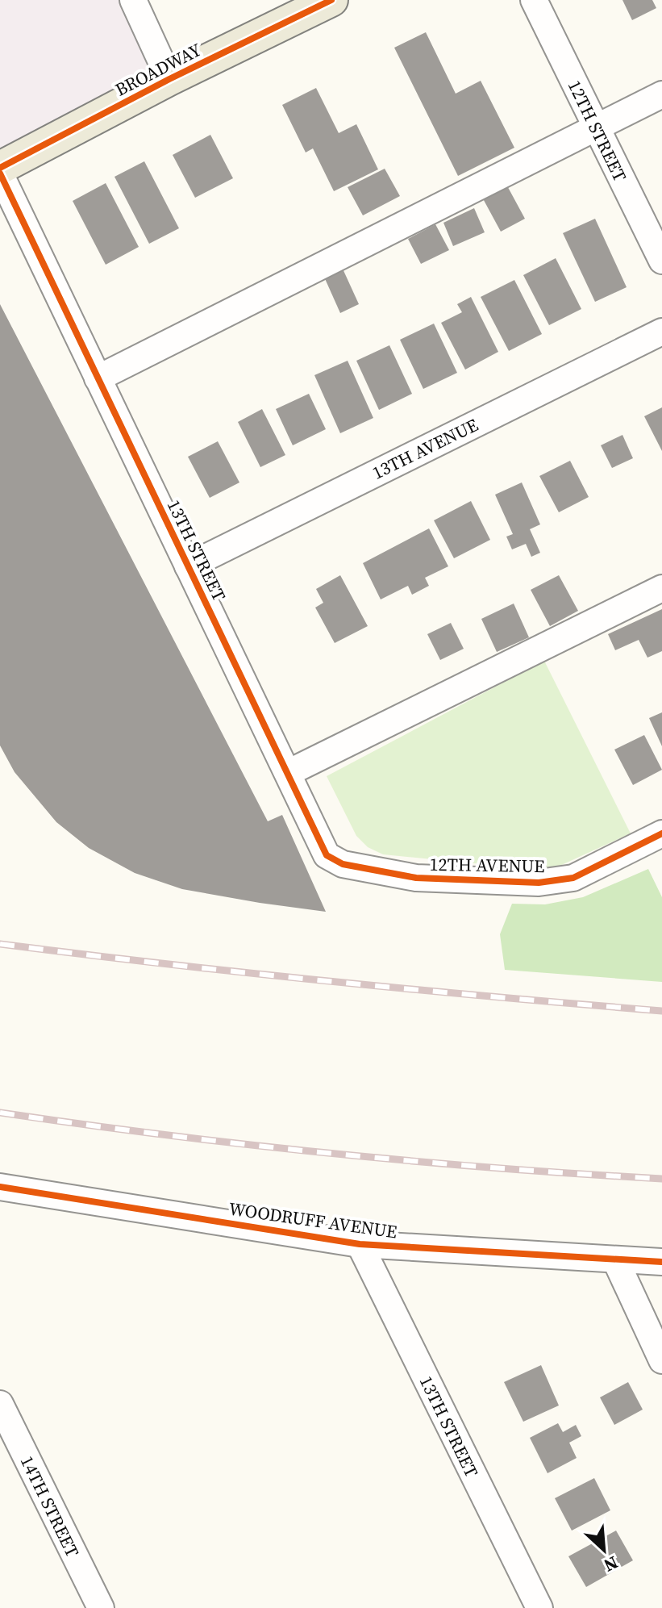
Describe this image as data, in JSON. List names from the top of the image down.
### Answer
{
  "streets": {
    "main road": ["BROADWAY"],
    "street": [
      "12TH STREET",
      "13TH AVENUE",
      "13TH STREET",
      "12TH AVENUE",
      "WOODRUFF AVENUE",
      "14TH STREET"
    ]
  },
  "crossings": [
    ["13TH AVENUE", "13TH STREET"],
    ["13TH STREET", "12TH AVENUE"],
    ["13TH STREET", "WOODRUFF AVENUE"]
  ],
  "north": "bottom right"
}
